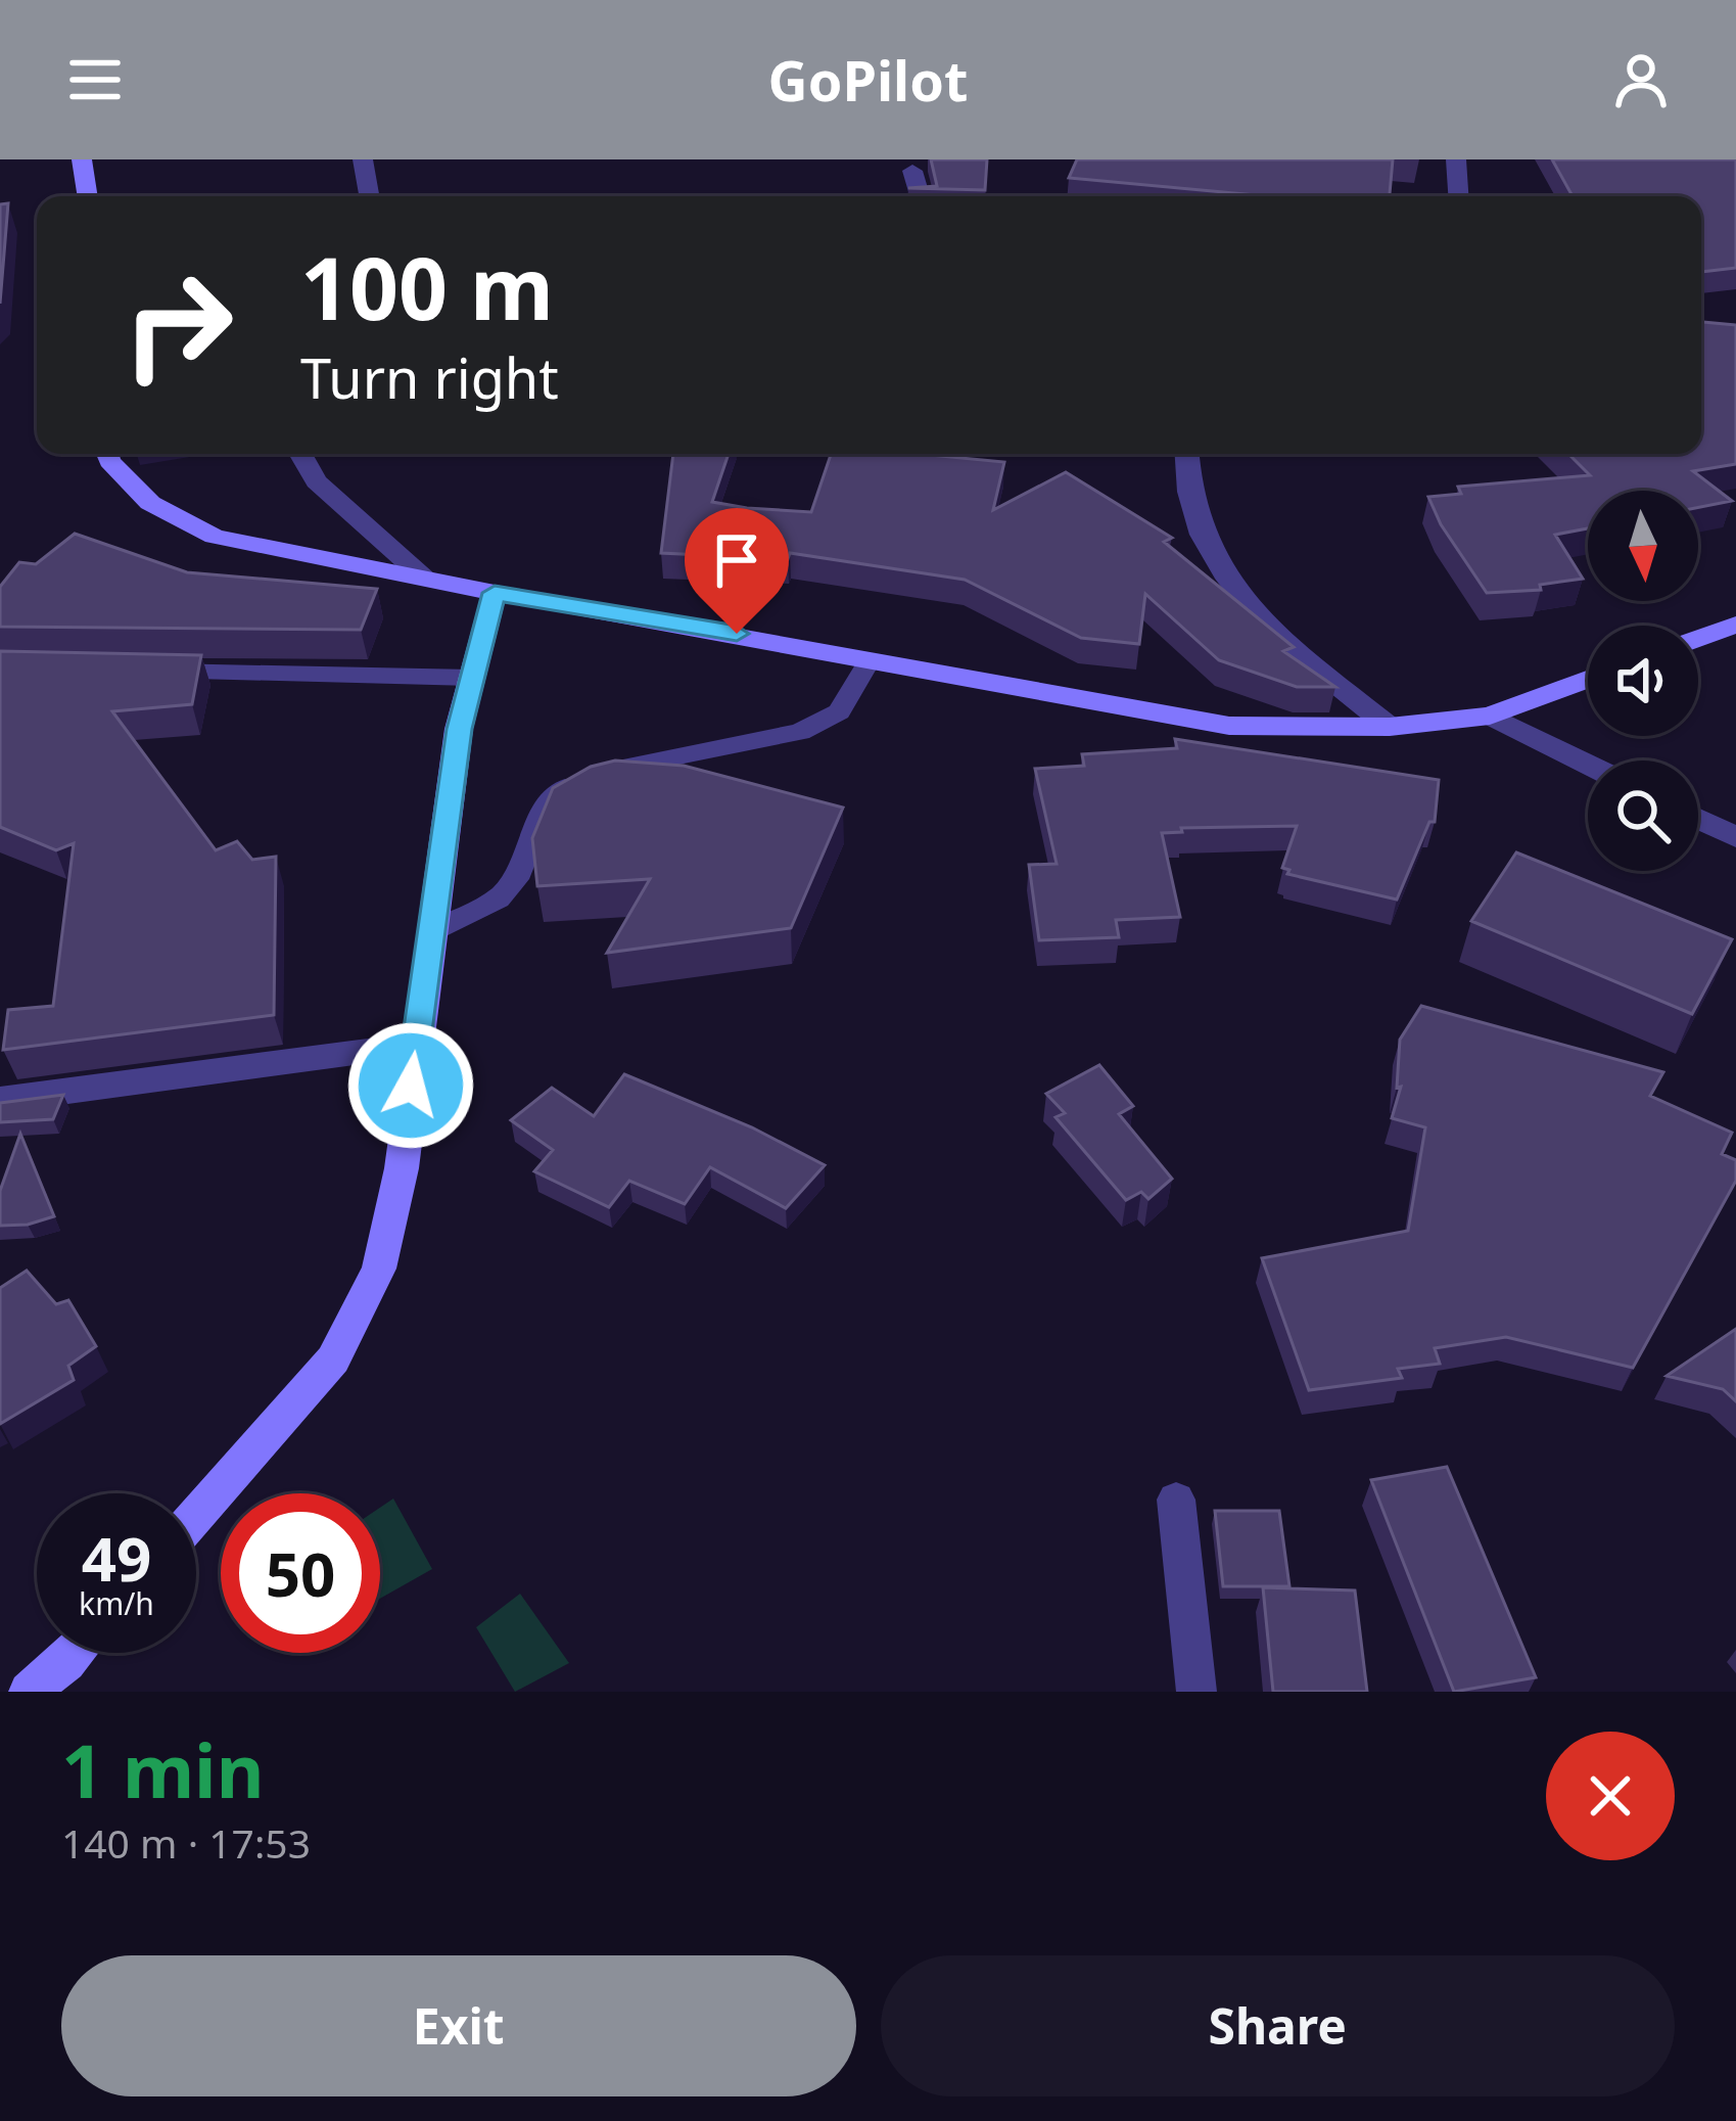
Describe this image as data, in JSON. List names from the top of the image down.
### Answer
{
  "north": "bottom",
  "page": {
    "header": "GoPilot",
    "turn": ["100 m", "Turn right"],
    "speed": "49 km/h",
    "limit": "50",
    "heading": ["1 min", "140 m · 17:53"],
    "buttons": ["Exit", "Share"]
  }
}
